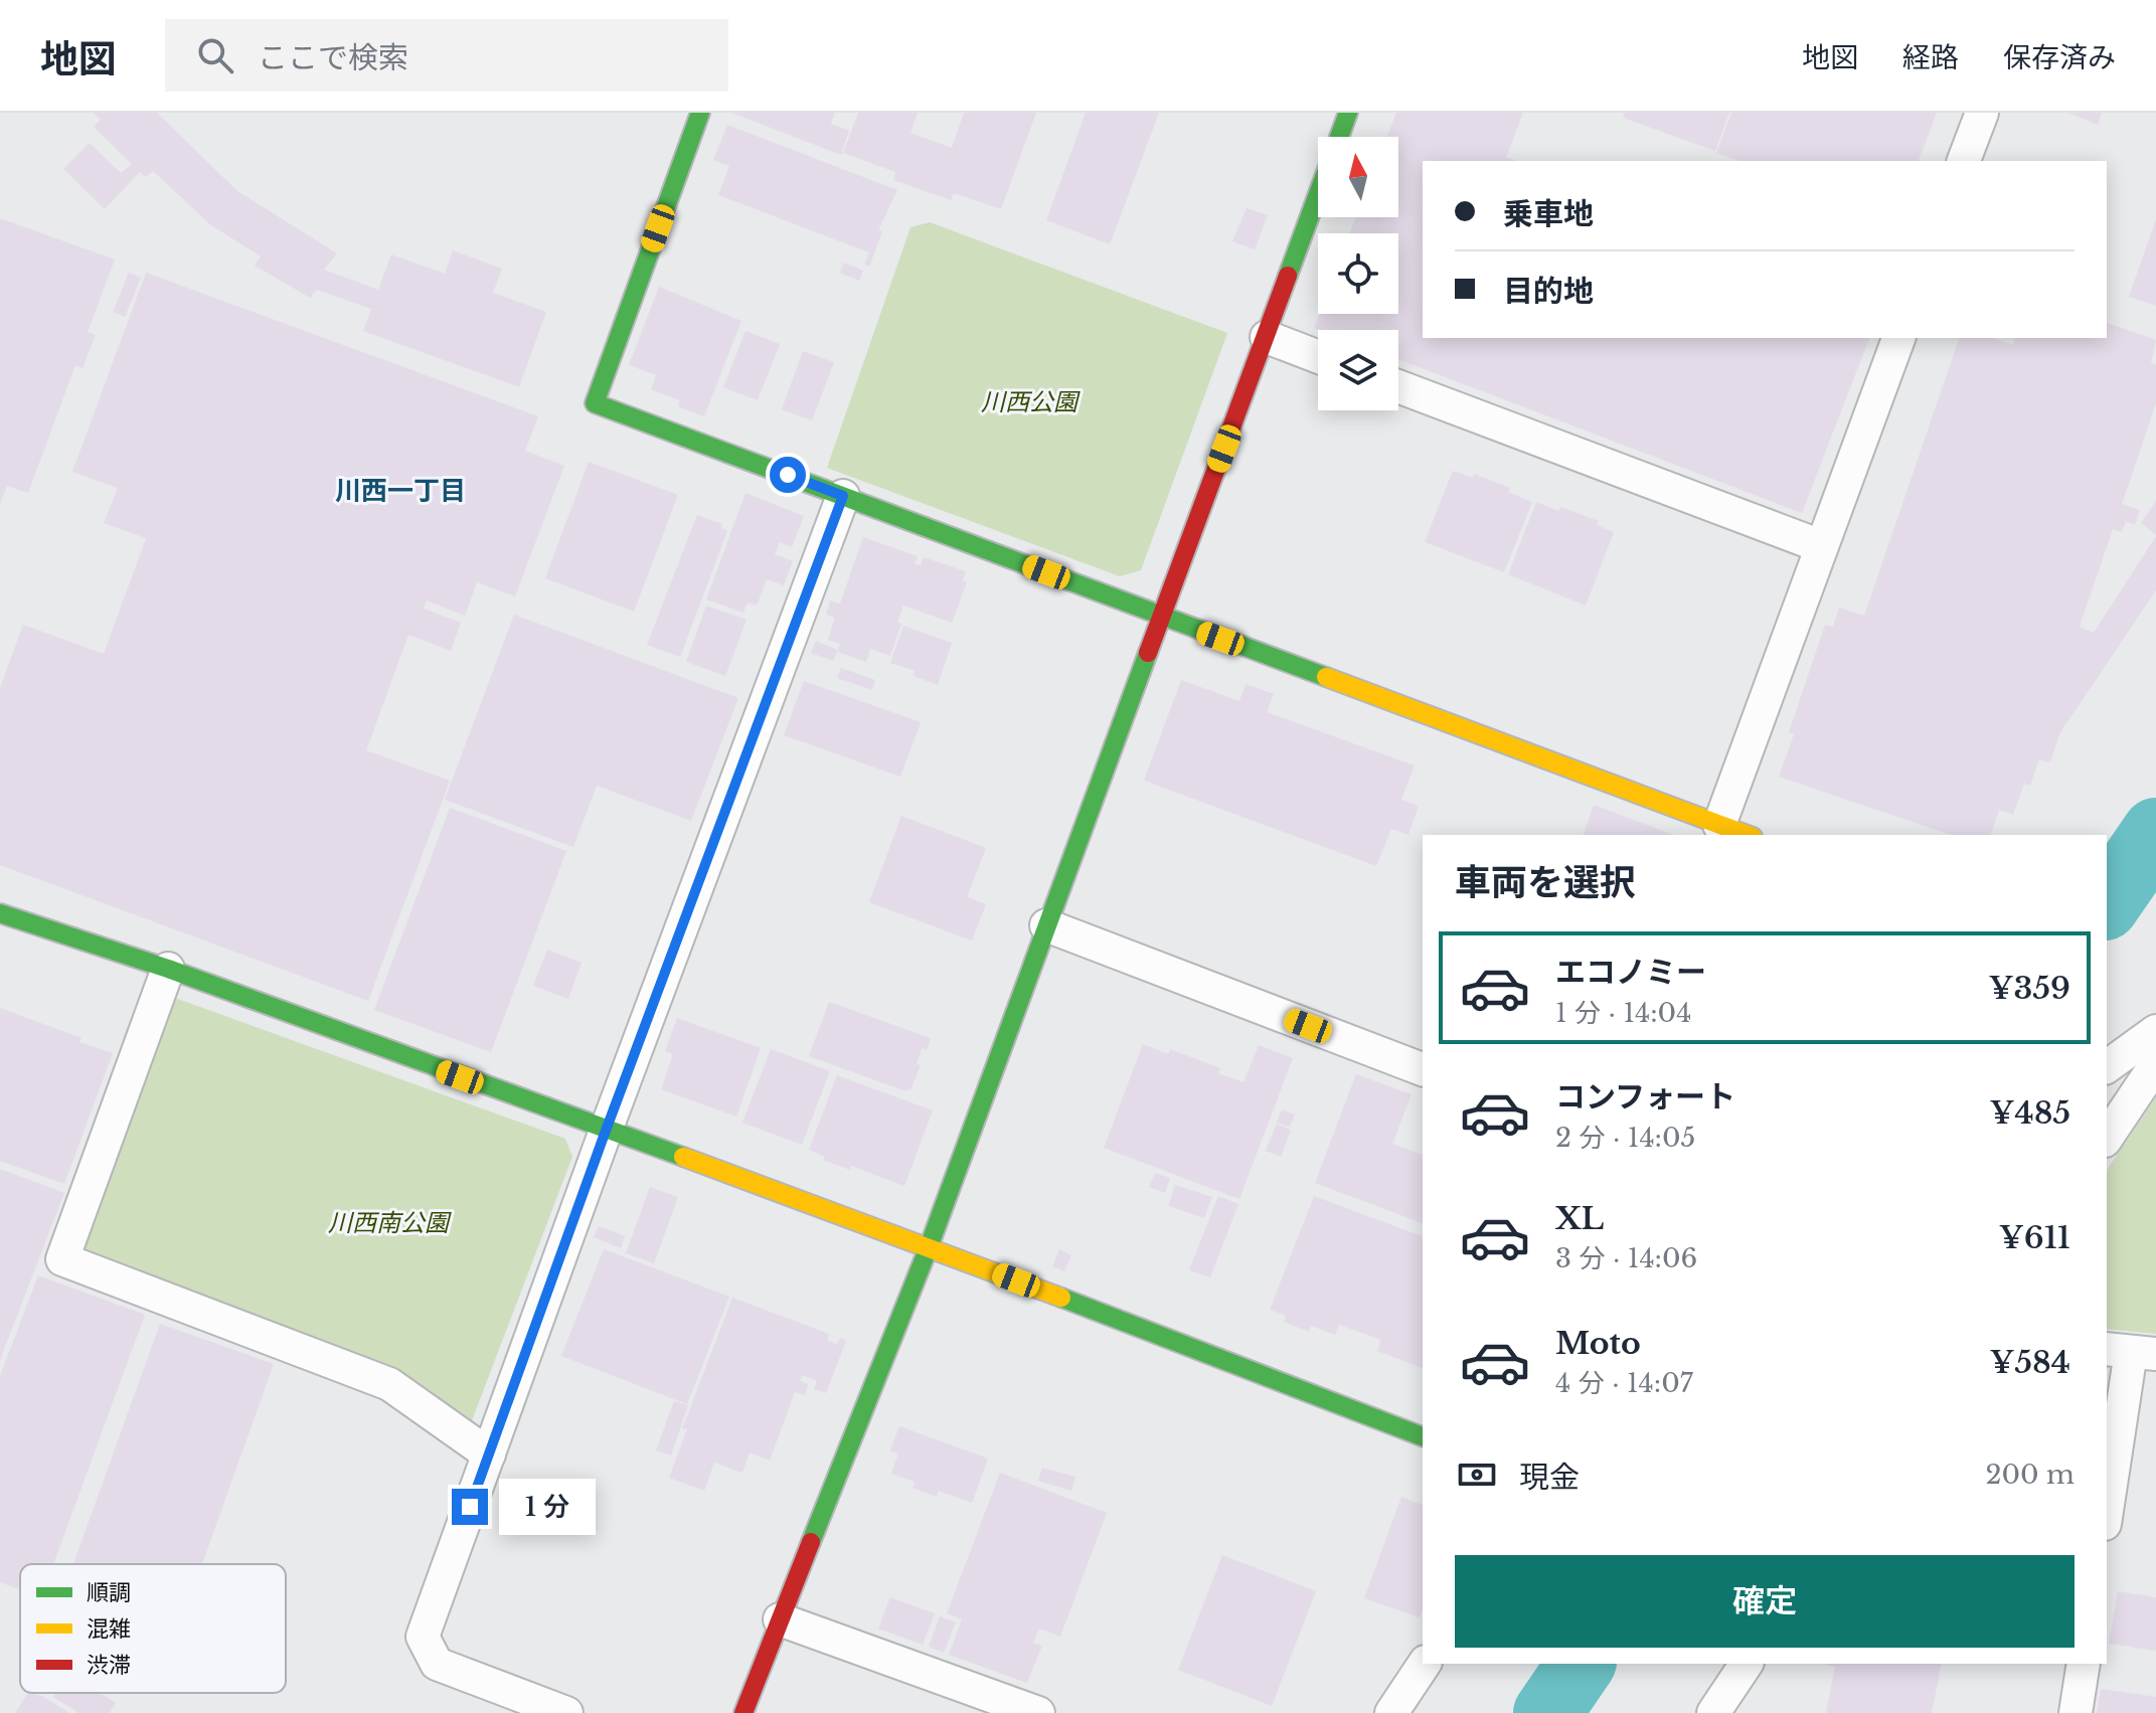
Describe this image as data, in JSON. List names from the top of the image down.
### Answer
{
  "districts": ["川西一丁目"],
  "parks": ["川西公園", "川西南公園"],
  "legend": ["順調", "混雑", "渋滞"],
  "north": "top",
  "page": {
    "header": "地図",
    "search": "ここで検索",
    "nav": ["地図", "経路", "保存済み"],
    "banner": ["乗車地", "目的地"],
    "heading": "車両を選択",
    "list": [
      {
        "name": "エコノミー",
        "note": "1 分 · 14:04",
        "value": "¥359"
      },
      {
        "name": "コンフォート",
        "note": "2 分 · 14:05",
        "value": "¥485"
      },
      {
        "name": "XL",
        "note": "3 分 · 14:06",
        "value": "¥611"
      },
      {
        "name": "Moto",
        "note": "4 分 · 14:07",
        "value": "¥584"
      }
    ],
    "pay": ["現金", "200 m"],
    "bubble": "1 分",
    "buttons": "確定"
  }
}
